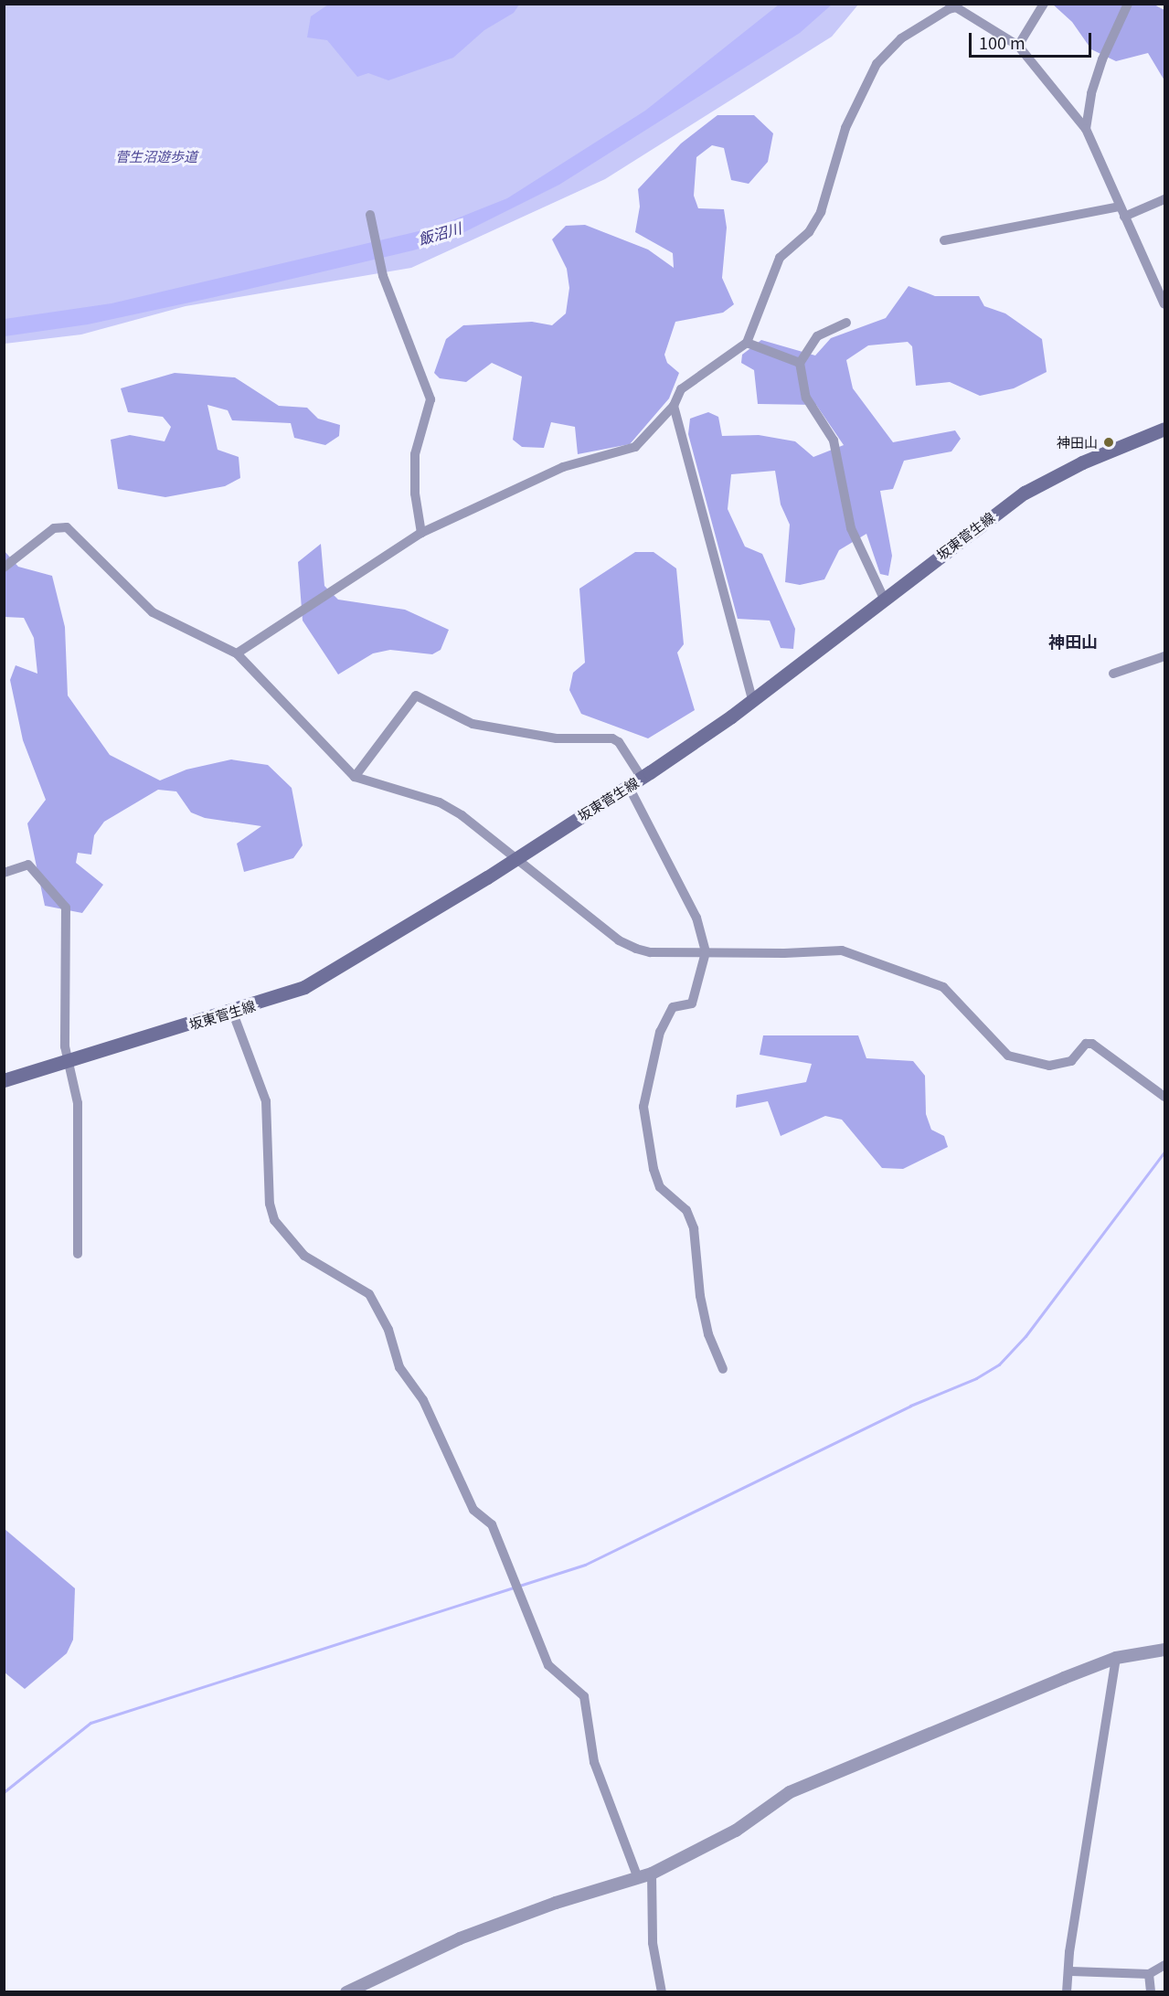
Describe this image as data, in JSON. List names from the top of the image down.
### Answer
{
  "streets": {
    "main road": ["坂東菅生線"]
  },
  "districts": ["神田山"],
  "water": ["飯沼川"],
  "parks": ["菅生沼遊歩道"],
  "places": ["神田山"],
  "scale_bar": "100 m"
}
